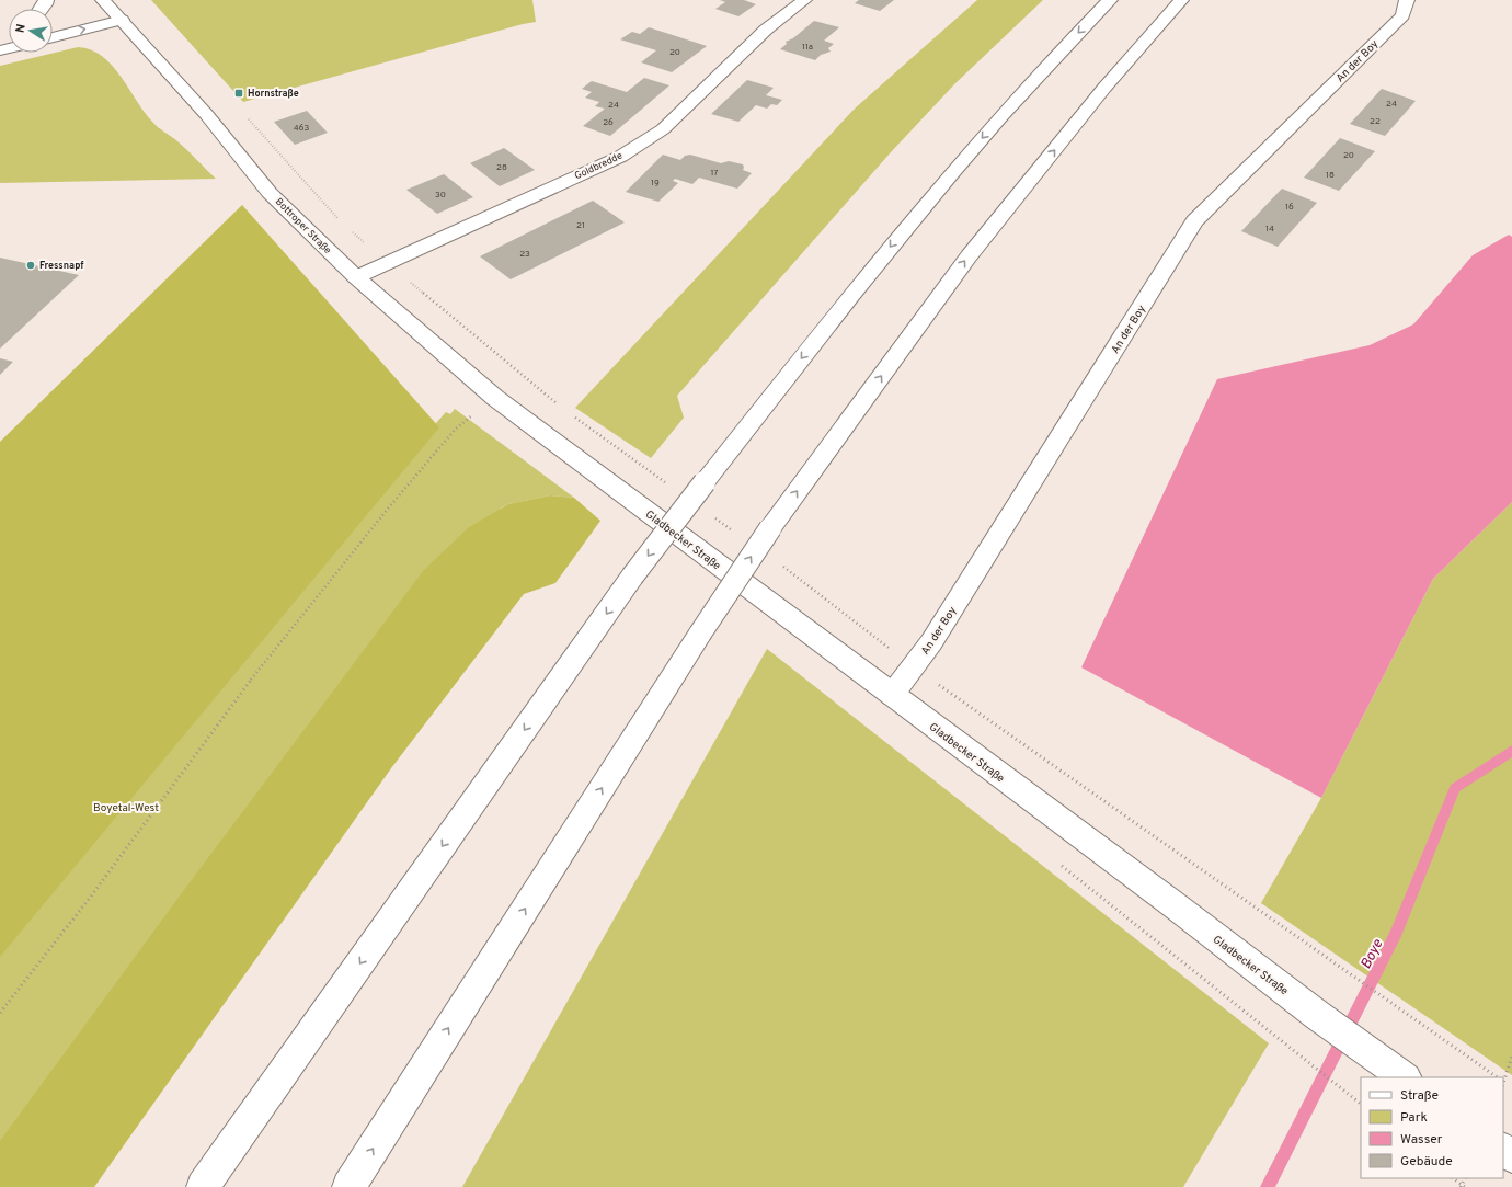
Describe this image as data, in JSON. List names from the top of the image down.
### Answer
{
  "streets": {
    "main road": [
      "An der Boy",
      "Goldbredde",
      "Bottroper Straße",
      "Gladbecker Straße"
    ]
  },
  "crossings": [
    ["An der Boy", "Gladbecker Straße"],
    ["Goldbredde", "Bottroper Straße"],
    ["Bottroper Straße", "Gladbecker Straße"]
  ],
  "water": ["Boye"],
  "parks": ["Boyetal-West"],
  "places": {
    "transit": ["Hornstraße"],
    "other": ["Fressnapf"]
  },
  "house_numbers": [
    "11a",
    "20",
    "24",
    "24",
    "22",
    "26",
    "463",
    "20",
    "28",
    "17",
    "18",
    "19",
    "30",
    "16",
    "21",
    "14",
    "23"
  ],
  "legend": [
    "Straße",
    "Park",
    "Wasser",
    "Gebäude"
  ],
  "north": "left"
}
